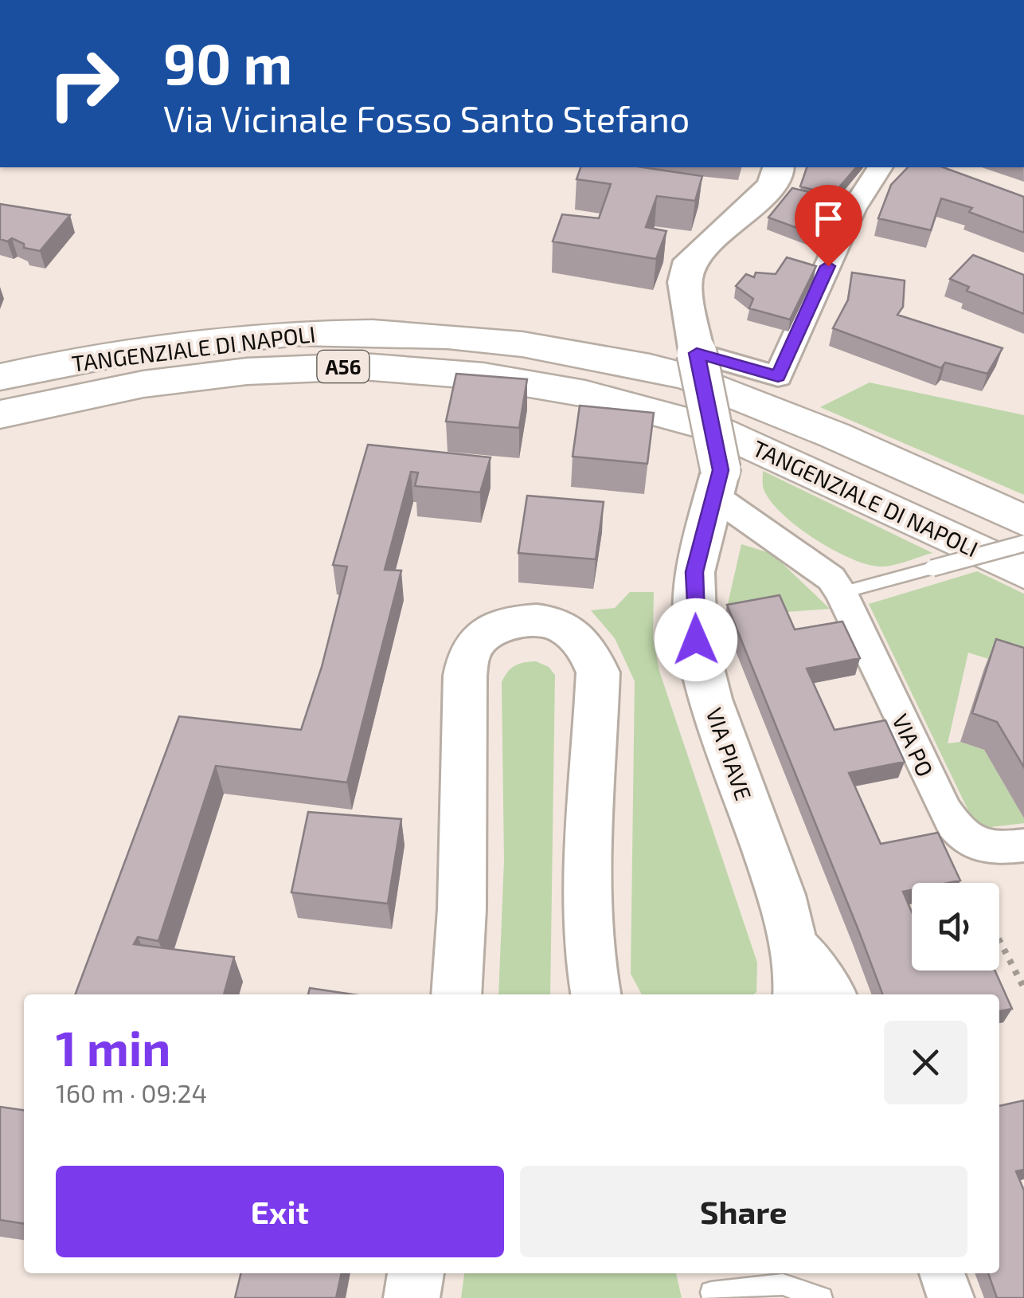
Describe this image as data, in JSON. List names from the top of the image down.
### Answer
{
  "streets": {
    "highway": ["TANGENZIALE DI NAPOLI", "A56"],
    "street": ["VIA PO", "VIA PIAVE"]
  },
  "crossings": [
    ["VIA PO", "VIA PIAVE"]
  ],
  "page": {
    "turn": ["90 m", "Via Vicinale Fosso Santo Stefano"],
    "heading": ["1 min", "160 m · 09:24"],
    "buttons": ["Exit", "Share"]
  }
}
